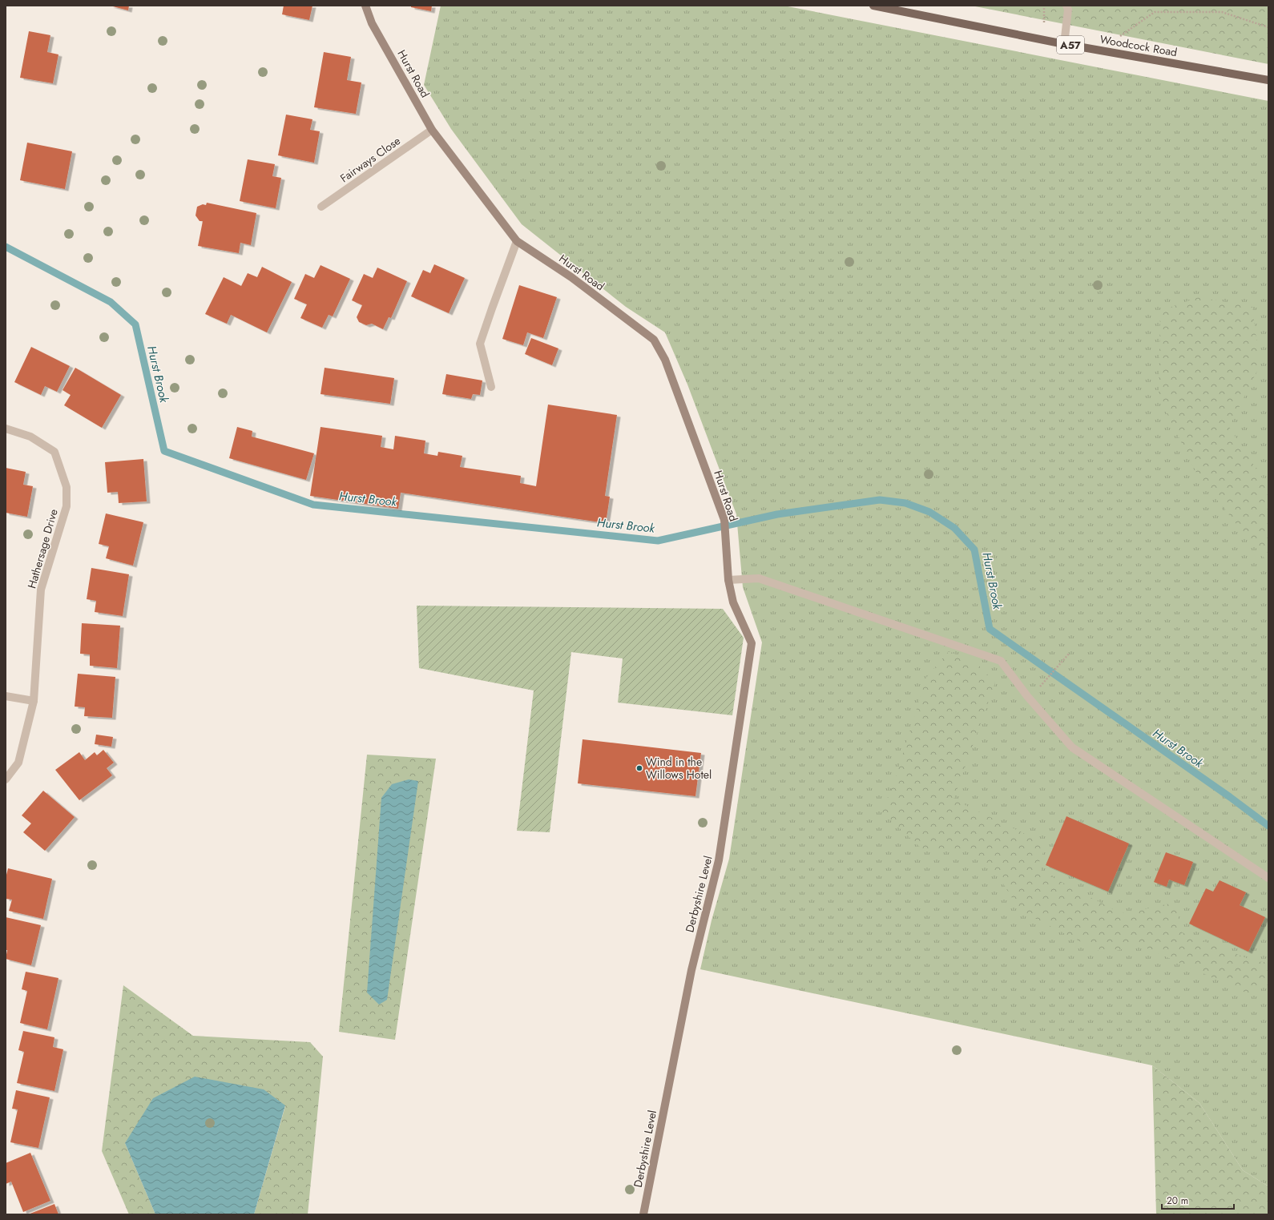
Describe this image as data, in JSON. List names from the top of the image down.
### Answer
{
  "streets": {
    "main road": ["A57", "Woodcock Road"],
    "street": [
      "Hurst Road",
      "Fairways Close",
      "Hathersage Drive",
      "Derbyshire Level"
    ]
  },
  "crossings": [
    ["Hurst Road", "Fairways Close"],
    ["Hurst Road", "Derbyshire Level"]
  ],
  "water": ["Hurst Brook"],
  "places": ["Wind in the Willows Hotel"],
  "scale_bar": "20 m"
}
